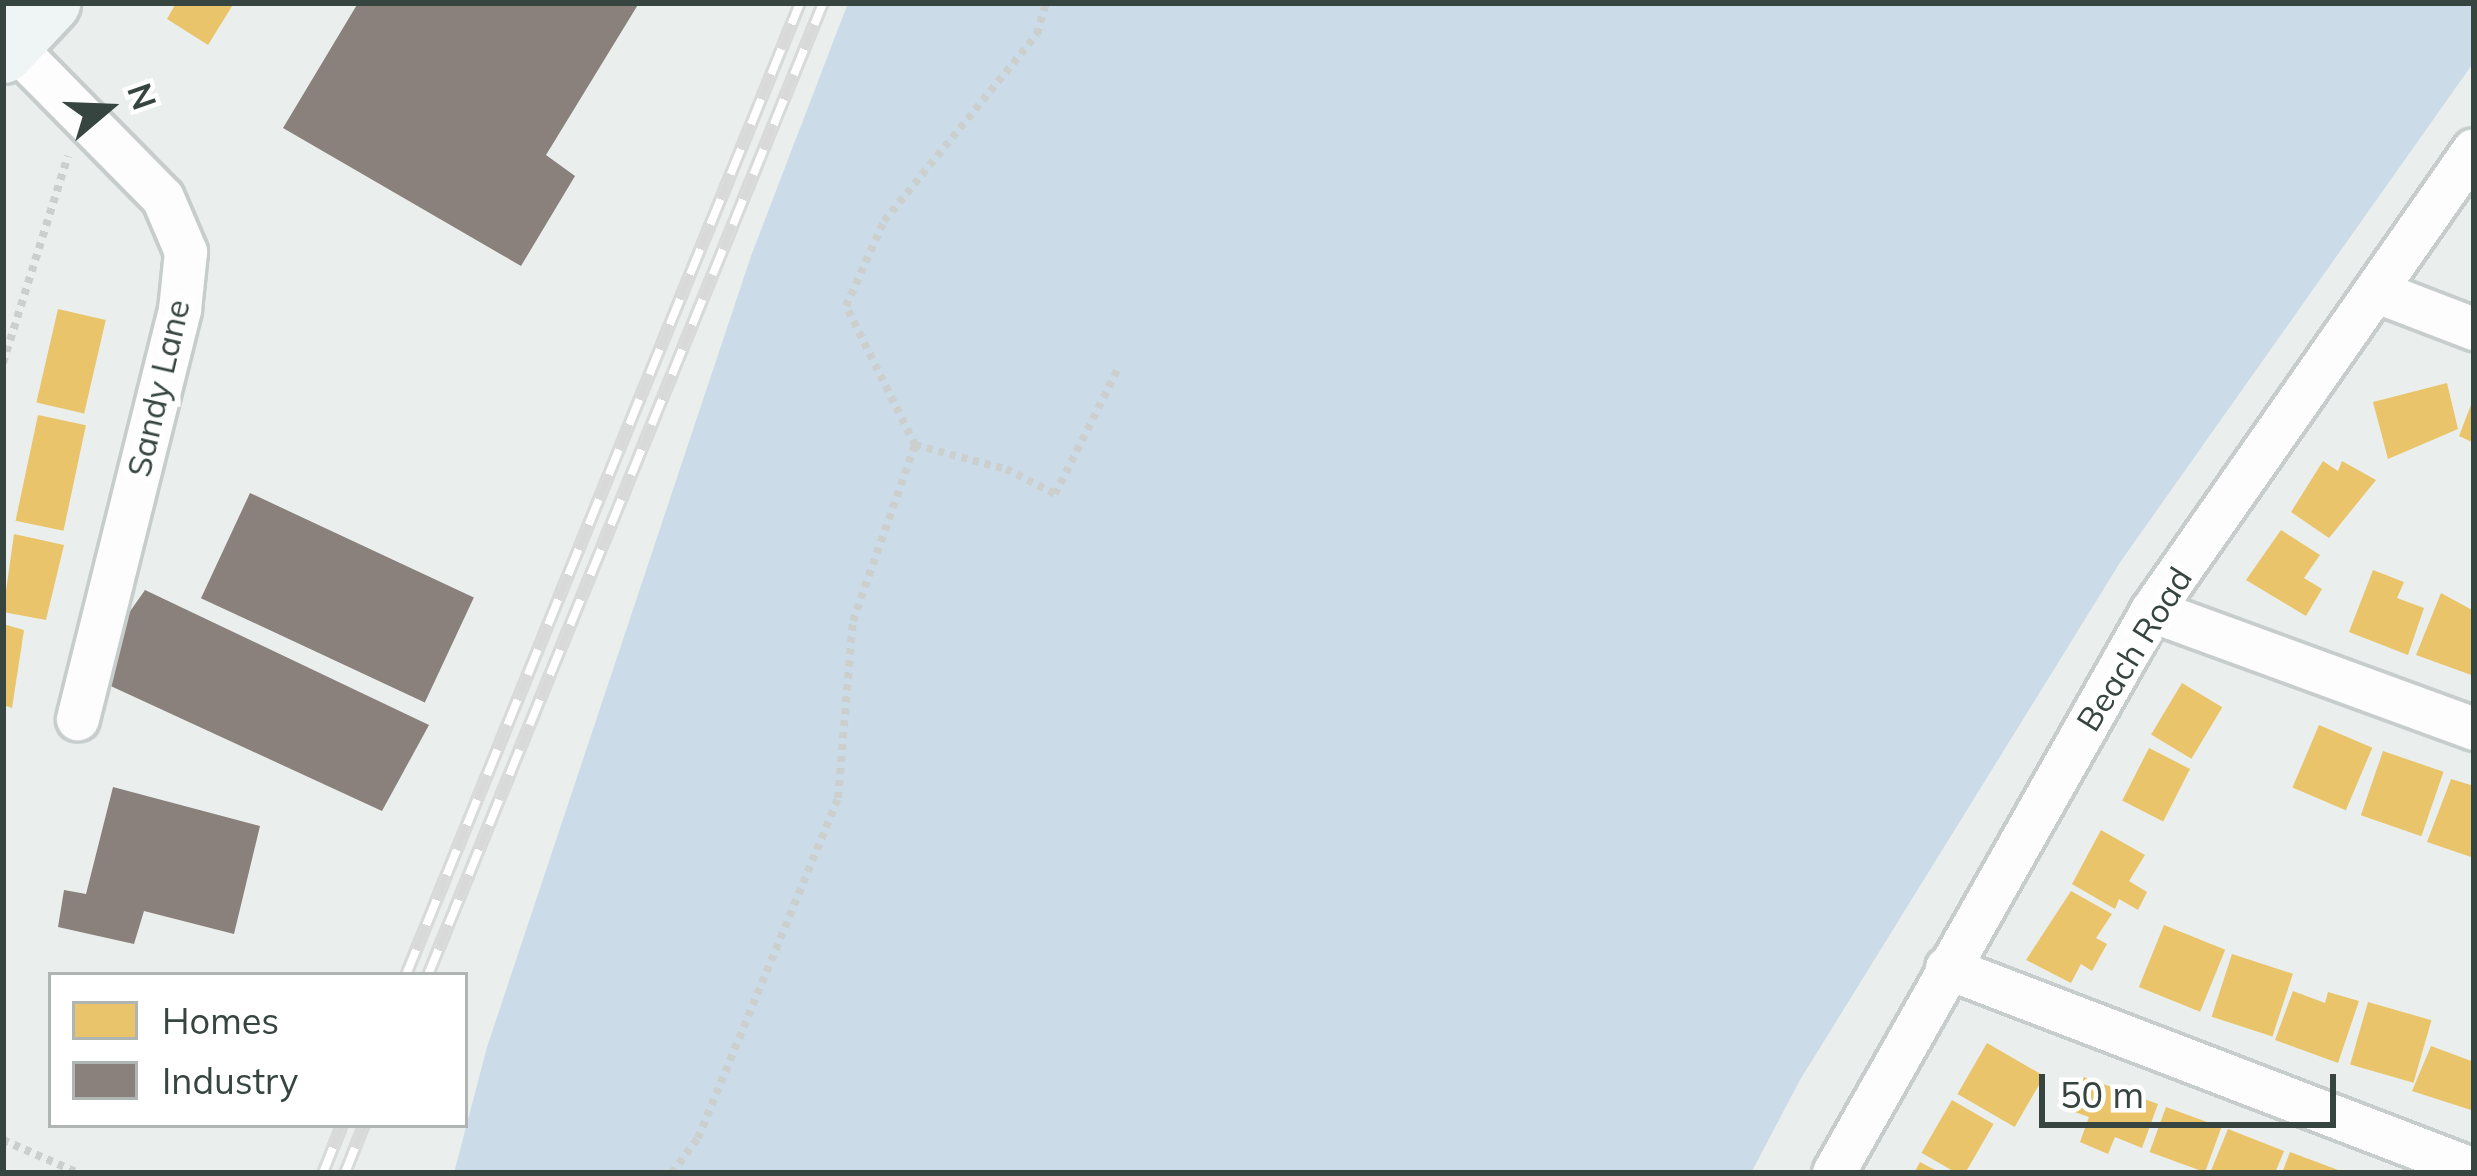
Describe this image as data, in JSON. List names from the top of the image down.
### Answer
{
  "streets": {
    "street": ["Sandy Lane", "Beach Road"]
  },
  "legend": ["Homes", "Industry"],
  "scale_bar": "50 m",
  "north": "right"
}
